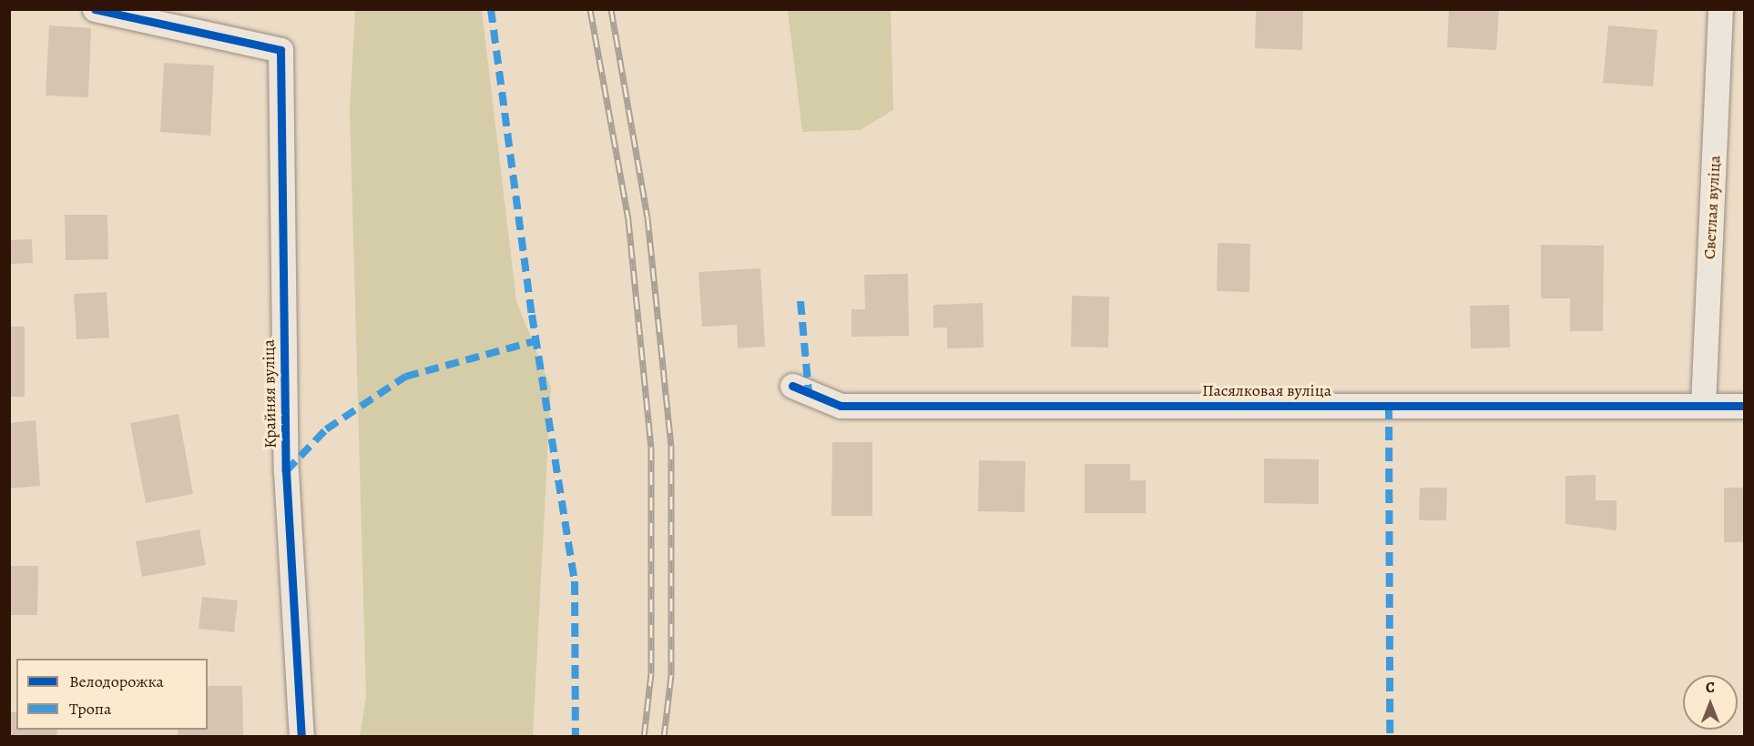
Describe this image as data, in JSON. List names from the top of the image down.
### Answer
{
  "streets": {
    "street": ["Светлая вуліца", "Пасялковая вуліца", "Крайняя вуліца"]
  },
  "crossings": [
    ["Светлая вуліца", "Пасялковая вуліца"]
  ],
  "legend": ["Велодорожка", "Тропа"],
  "north": "top"
}
